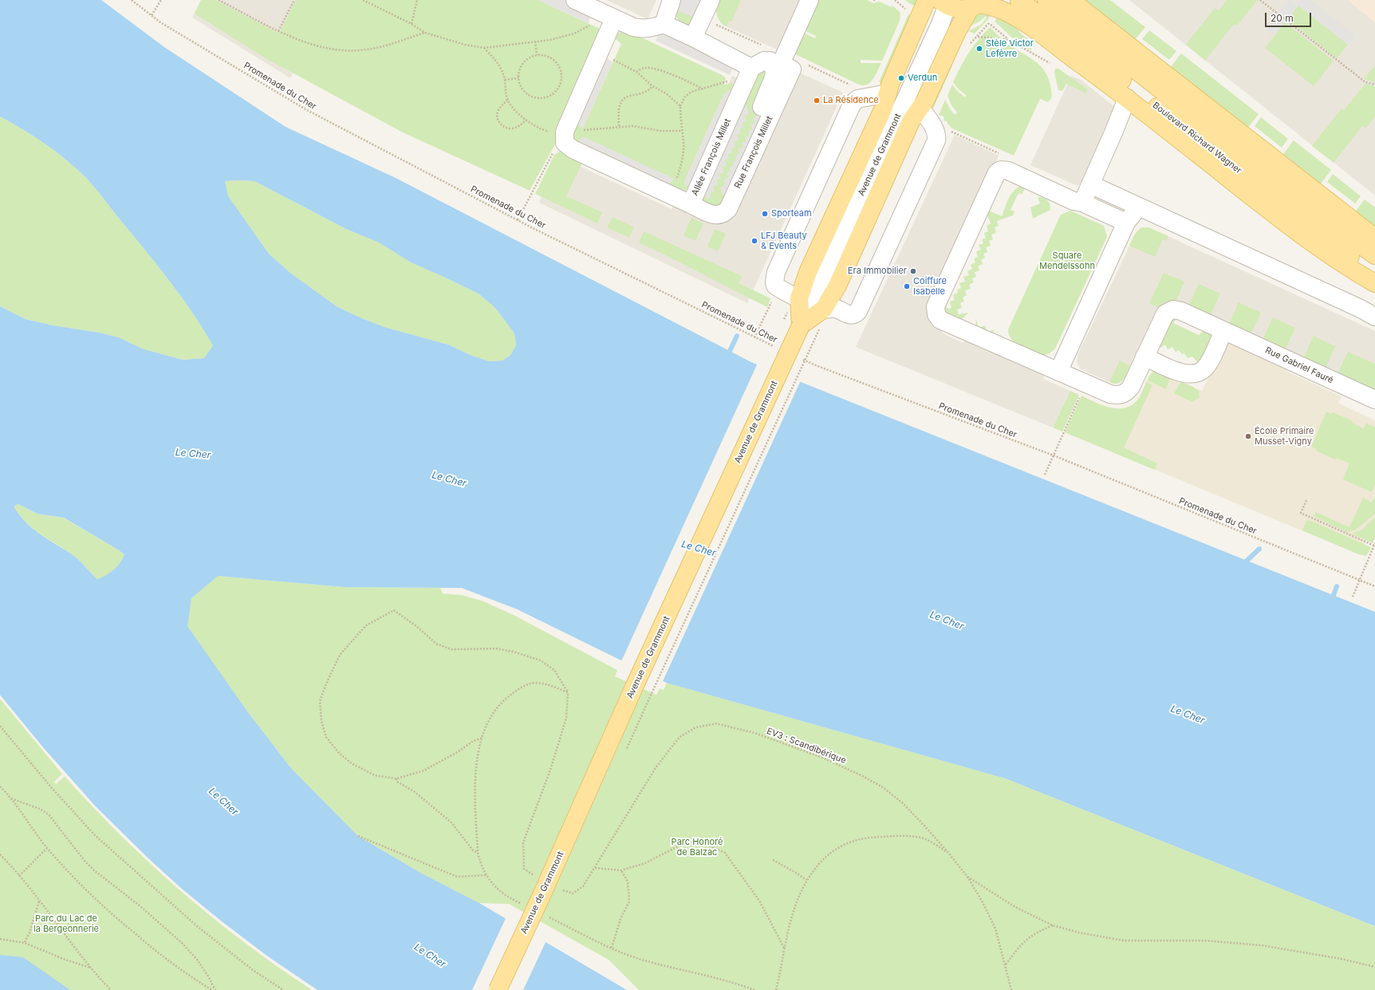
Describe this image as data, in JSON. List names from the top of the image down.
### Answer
{
  "streets": {
    "main road": ["Boulevard Richard Wagner", "Avenue de Grammont"],
    "street": ["Rue François Millet", "Allée François Millet", "Rue Gabriel Fauré"],
    "path": ["Promenade du Cher", "EV3 : Scandibérique"]
  },
  "crossings": [
    ["Rue François Millet", "Allée François Millet"]
  ],
  "water": ["Le Cher"],
  "parks": ["Square Mendelssohn", "Parc Honoré de Balzac", "Parc du Lac de la Bergeonnerie"],
  "places": [
    "Stèle Victor Lefèvre",
    "Verdun",
    "La Résidence",
    "Sporteam",
    "LFJ Beauty & Events",
    "Era Immobilier",
    "Coiffure Isabelle",
    "École Primaire Musset-Vigny"
  ],
  "scale_bar": "20 m"
}
